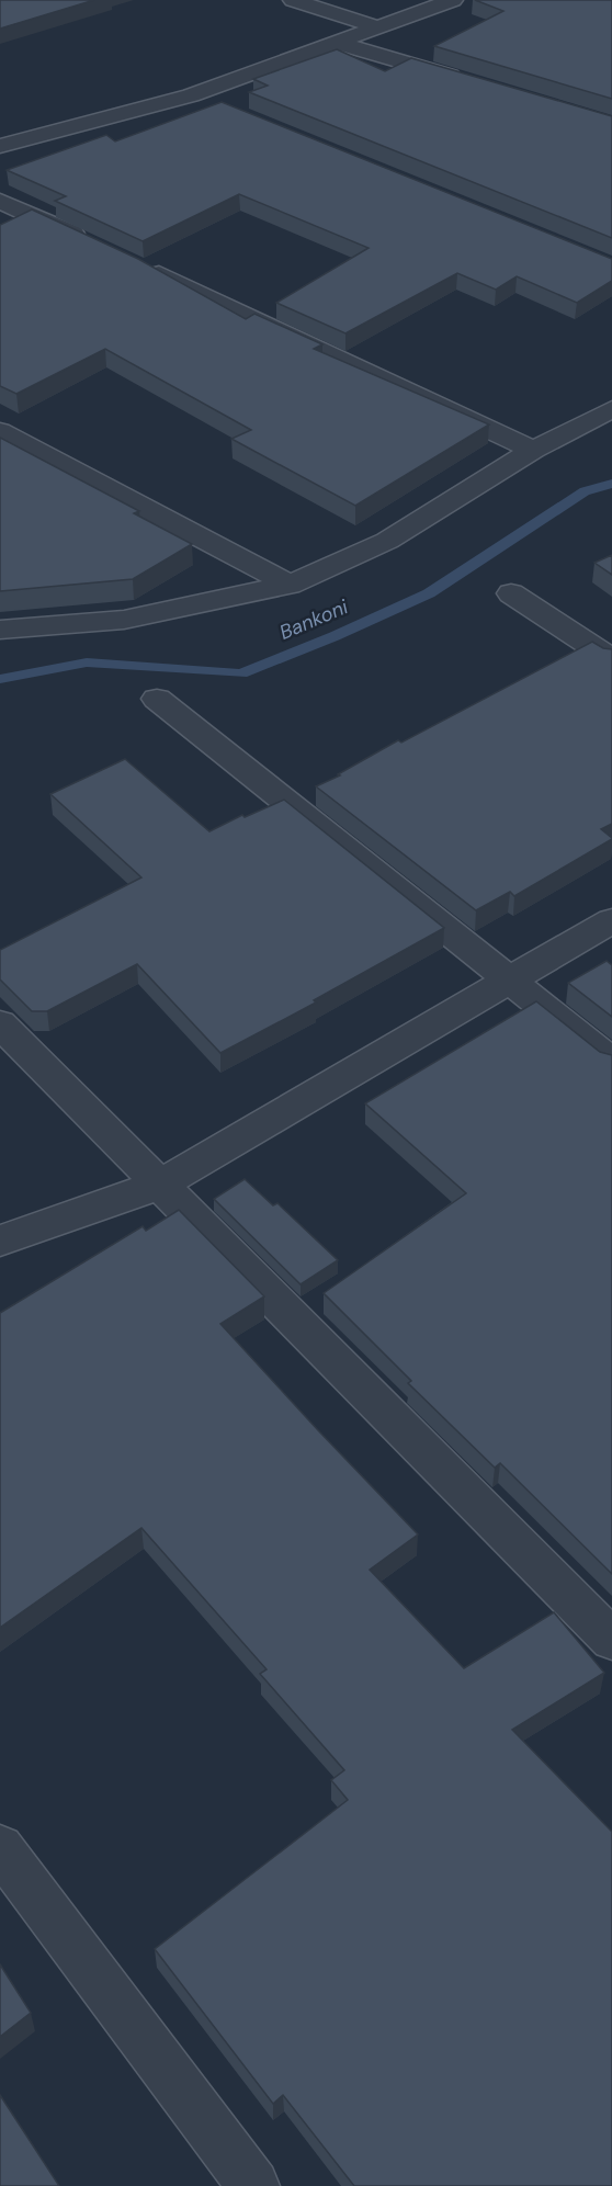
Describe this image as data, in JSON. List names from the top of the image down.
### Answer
{
  "water": ["Bankoni"]
}
